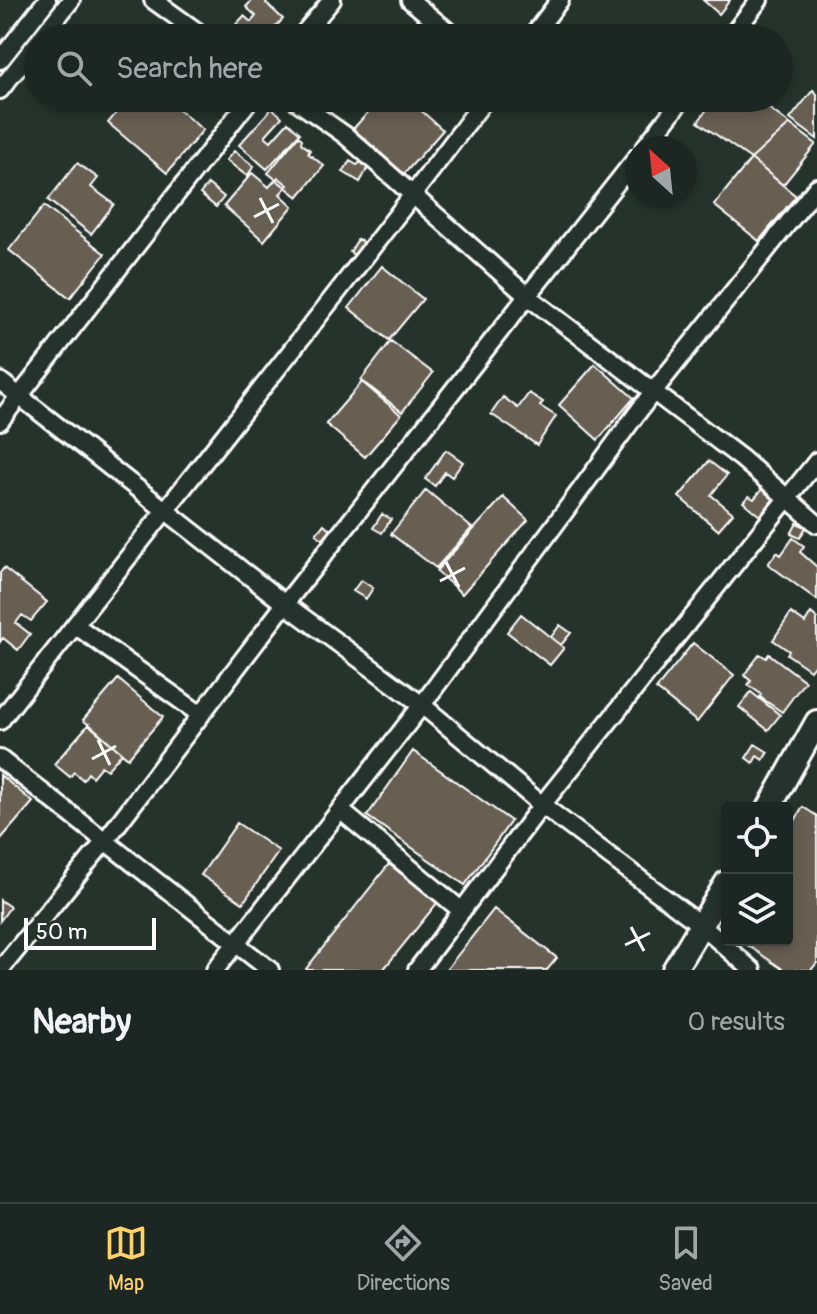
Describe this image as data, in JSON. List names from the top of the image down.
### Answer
{
  "scale_bar": "50 m",
  "north": "top left",
  "page": {
    "search": "Search here",
    "scale": "50 m",
    "heading": ["Nearby", "0 results"],
    "nav": ["Map", "Directions", "Saved"]
  }
}
